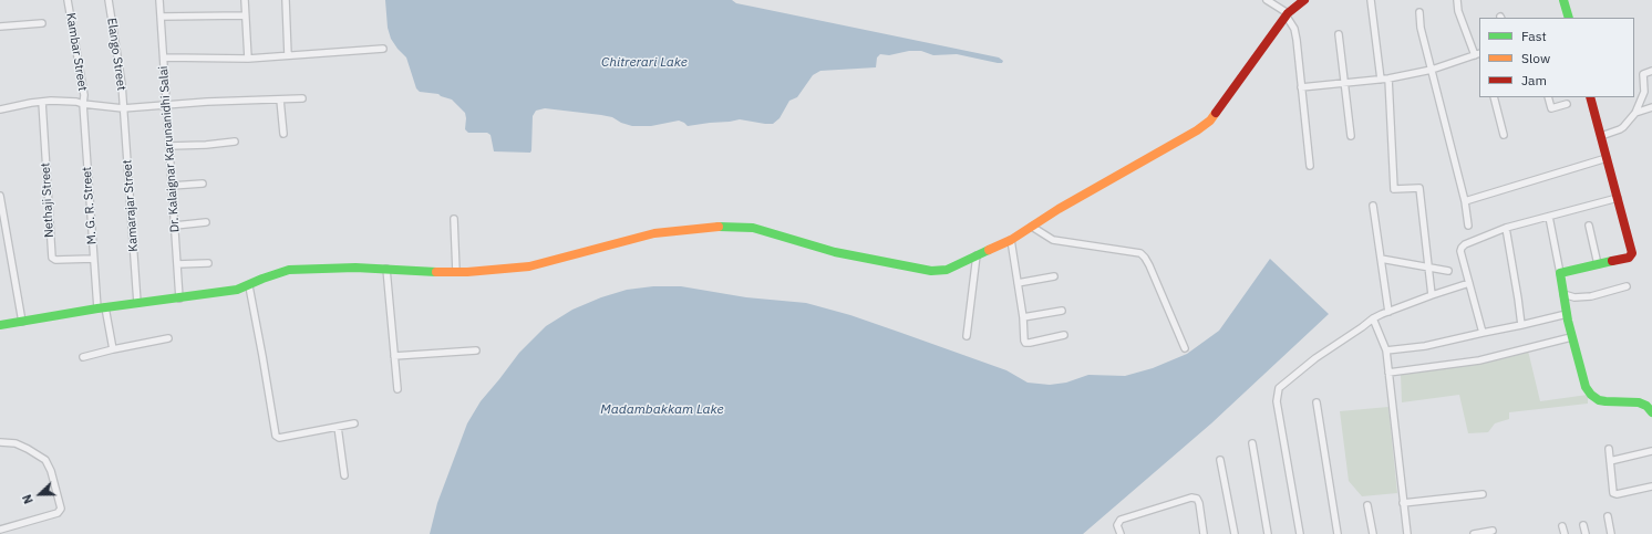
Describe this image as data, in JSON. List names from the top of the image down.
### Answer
{
  "streets": {
    "street": [
      "Kambar Street",
      "Elango Street",
      "Dr. Kalaignar Karunanidhi Salai",
      "Nethaji Street",
      "M. G. R. Street",
      "Kamarajar Street"
    ]
  },
  "crossings": [
    ["Kambar Street", "M. G. R. Street"],
    ["Elango Street", "Kamarajar Street"],
    ["Nethaji Street", "M. G. R. Street"]
  ],
  "water": ["Chitrerari Lake", "Madambakkam Lake"],
  "legend": ["Fast", "Slow", "Jam"],
  "north": "left"
}
